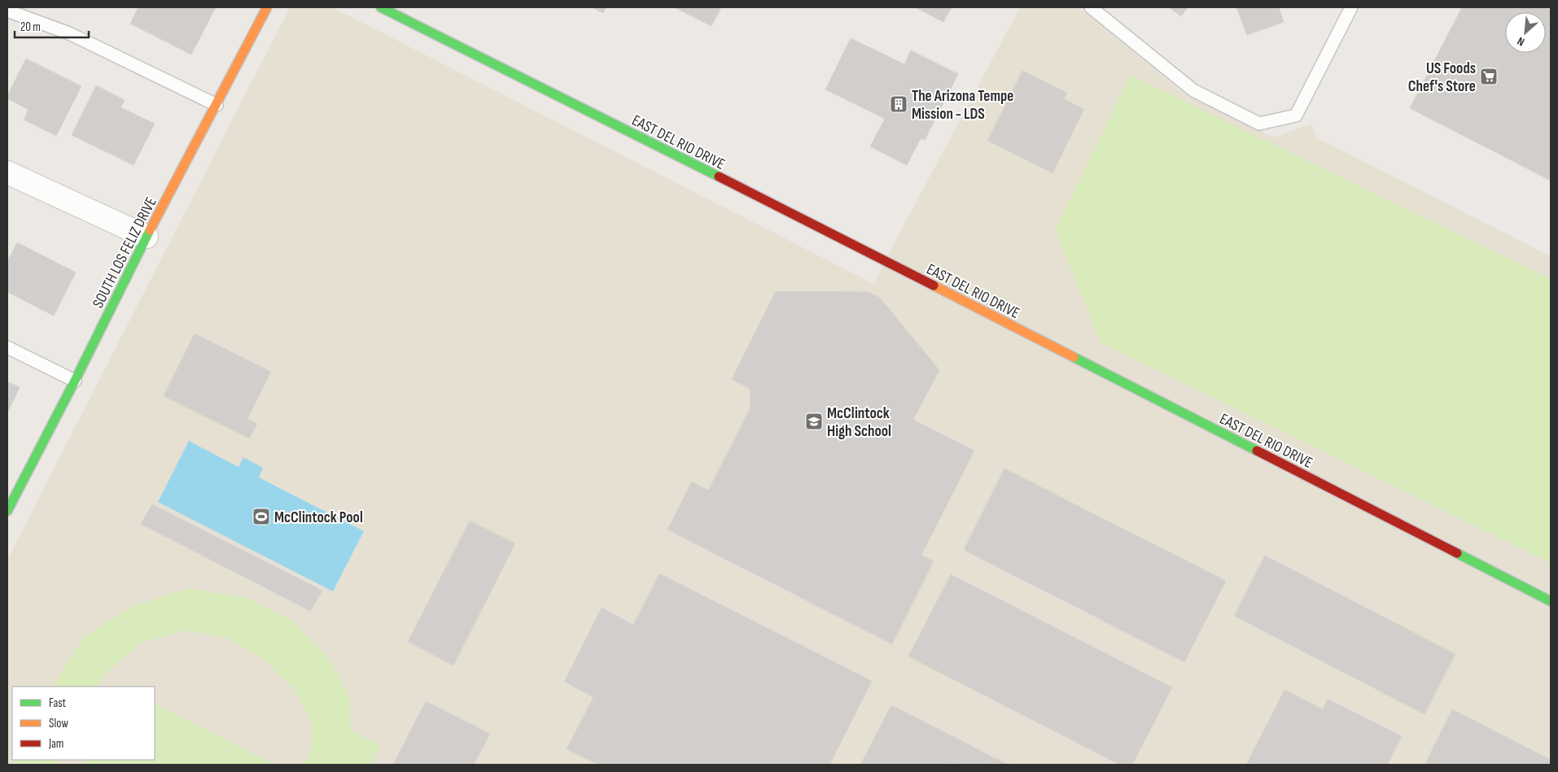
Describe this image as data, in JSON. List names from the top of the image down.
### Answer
{
  "streets": {
    "street": ["EAST DEL RIO DRIVE", "SOUTH LOS FELIZ DRIVE"]
  },
  "places": {
    "supermarket": ["US Foods Chef's Store"],
    "building": ["The Arizona Tempe Mission - LDS"],
    "school or university": ["McClintock High School"],
    "sports": ["McClintock Pool"]
  },
  "legend": ["Fast", "Slow", "Jam"],
  "scale_bar": "20 m",
  "north": "bottom left"
}
